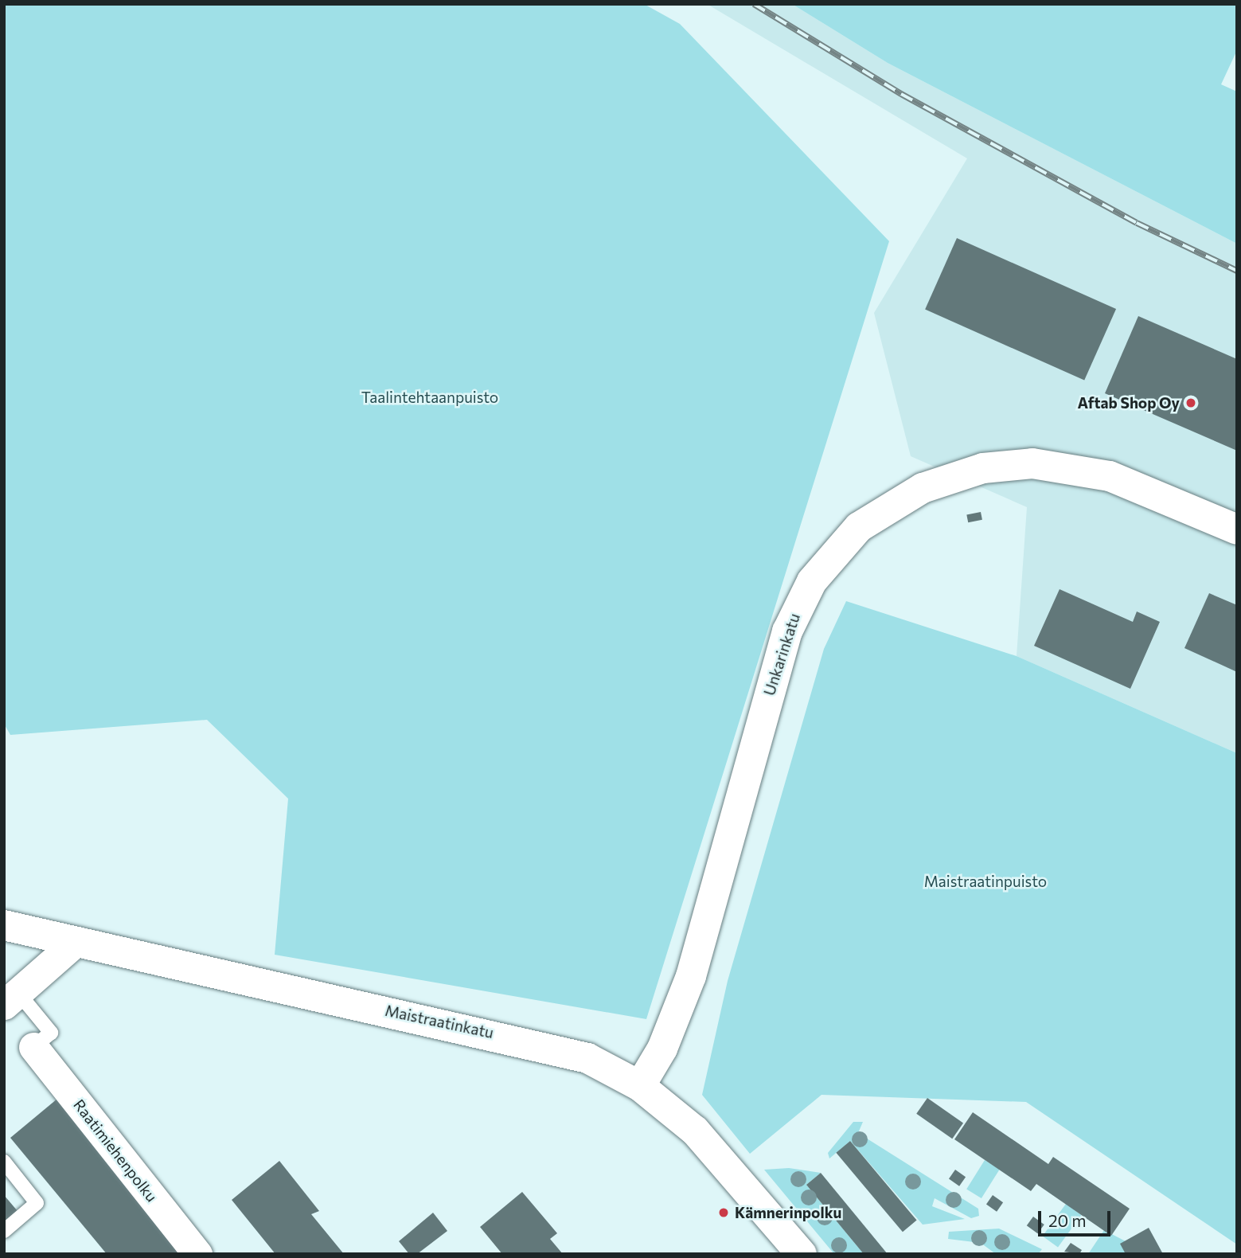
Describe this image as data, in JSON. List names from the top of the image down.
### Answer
{
  "streets": {
    "street": ["Unkarinkatu", "Maistraatinkatu", "Raatimiehenpolku"]
  },
  "crossings": [
    ["Unkarinkatu", "Maistraatinkatu"]
  ],
  "parks": ["Taalintehtaanpuisto", "Maistraatinpuisto"],
  "places": ["Aftab Shop Oy", "Kämnerinpolku"],
  "scale_bar": "20 m"
}
